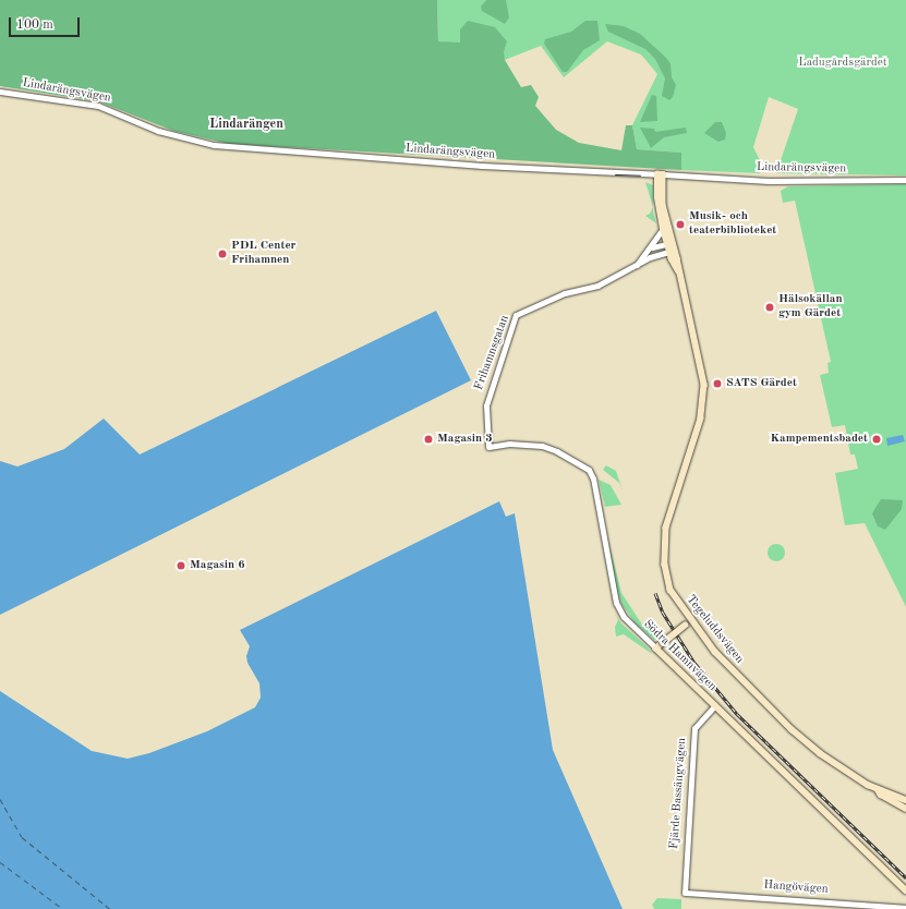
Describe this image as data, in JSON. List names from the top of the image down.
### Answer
{
  "streets": {
    "main road": ["Tegeluddsvägen", "Södra Hamnvägen"],
    "street": [
      "Lindarängsvägen",
      "Frihamnsgatan",
      "Fjärde Bassängvägen",
      "Hangövägen"
    ]
  },
  "crossings": [
    ["Lindarängsvägen", "Tegeluddsvägen"],
    ["Frihamnsgatan", "Tegeluddsvägen"],
    ["Frihamnsgatan", "Södra Hamnvägen"],
    ["Södra Hamnvägen", "Fjärde Bassängvägen"],
    ["Fjärde Bassängvägen", "Hangövägen"]
  ],
  "districts": ["Lindarängen"],
  "parks": ["Ladugårdsgärdet"],
  "places": [
    "Musik- och teaterbiblioteket",
    "PDL Center Frihamnen",
    "Hälsokällan gym Gärdet",
    "SATS Gärdet",
    "Magasin 3",
    "Kampementsbadet",
    "Magasin 6"
  ],
  "scale_bar": "100 m"
}
